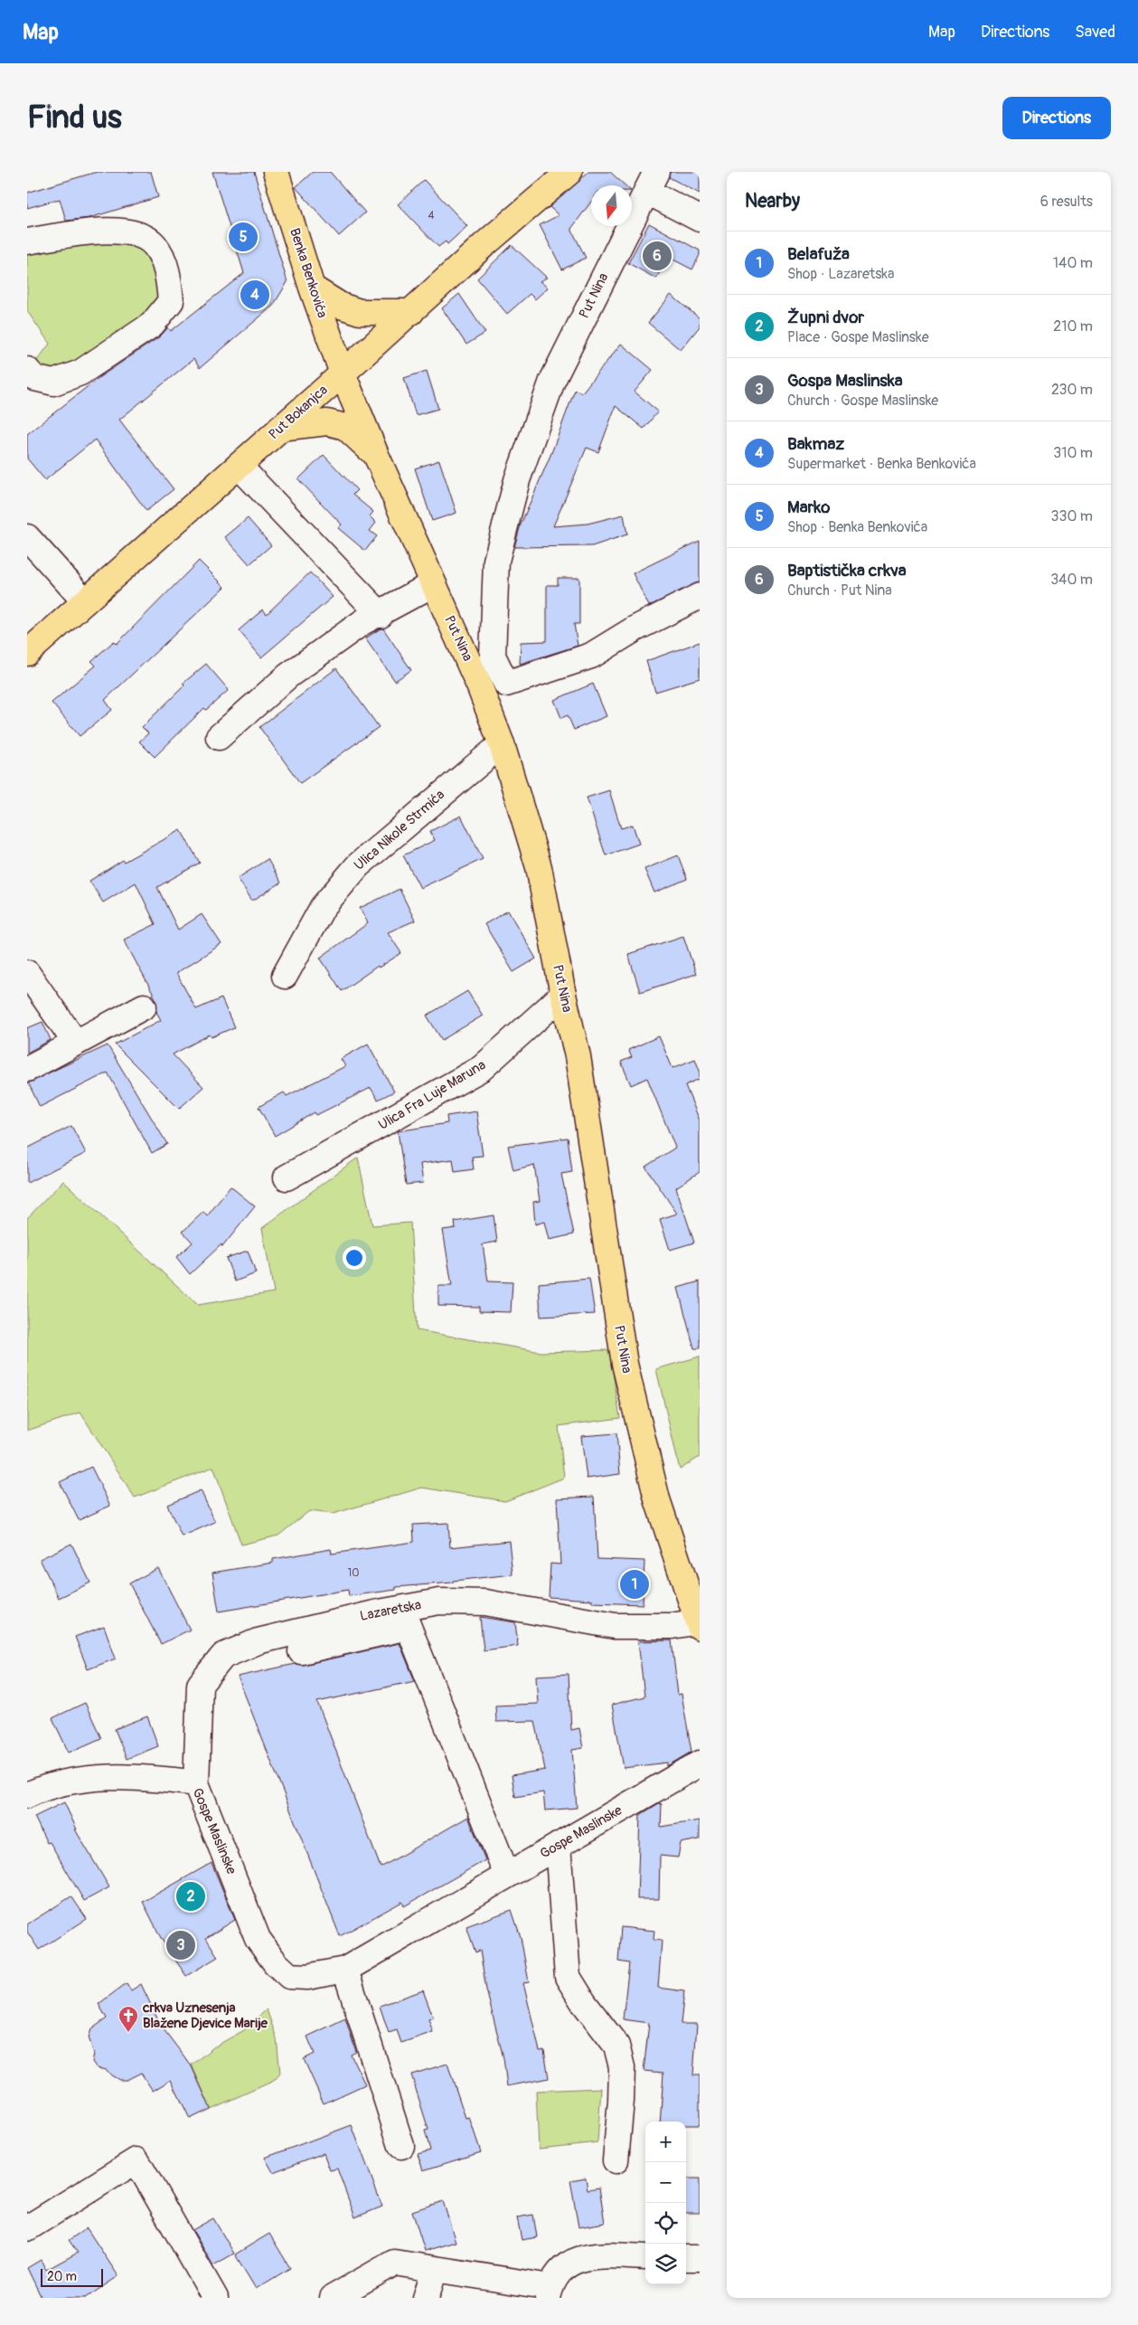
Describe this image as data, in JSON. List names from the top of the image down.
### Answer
{
  "streets": {
    "main road": ["Benka Benkovića", "Put Nina", "Put Bokanjca"],
    "street": [
      "Ulica Nikole Strmića",
      "Ulica Fra Luje Maruna",
      "Lazaretska",
      "Gospe Maslinske"
    ]
  },
  "crossings": [
    ["Benka Benkovića", "Put Nina"],
    ["Benka Benkovića", "Put Bokanjca"],
    ["Put Nina", "Put Bokanjca"],
    ["Put Nina", "Ulica Nikole Strmića"],
    ["Put Nina", "Ulica Fra Luje Maruna"],
    ["Put Nina", "Lazaretska"],
    ["Lazaretska", "Gospe Maslinske"]
  ],
  "places": {
    "church": ["crkva Uznesenja Blažene Djevice Marije"]
  },
  "house_numbers": ["4", "10"],
  "scale_bar": "20 m",
  "north": "bottom",
  "page": {
    "header": "Map",
    "nav": ["Map", "Directions", "Saved"],
    "buttons": "Directions",
    "title": "Find us",
    "heading": ["Nearby", "6 results"],
    "pins": [
      "5",
      "6",
      "4",
      "1",
      "2",
      "3"
    ],
    "list": [
      {
        "mark": "1",
        "name": "Belafuža",
        "note": "Shop · Lazaretska",
        "value": "140 m"
      },
      {
        "mark": "2",
        "name": "Župni dvor",
        "note": "Place · Gospe Maslinske",
        "value": "210 m"
      },
      {
        "mark": "3",
        "name": "Gospa Maslinska",
        "note": "Church · Gospe Maslinske",
        "value": "230 m"
      },
      {
        "mark": "4",
        "name": "Bakmaz",
        "note": "Supermarket · Benka Benkovića",
        "value": "310 m"
      },
      {
        "mark": "5",
        "name": "Marko",
        "note": "Shop · Benka Benkovića",
        "value": "330 m"
      },
      {
        "mark": "6",
        "name": "Baptistička crkva",
        "note": "Church · Put Nina",
        "value": "340 m"
      }
    ],
    "map_buttons": ["+", "−"],
    "scale": "20 m"
  }
}
